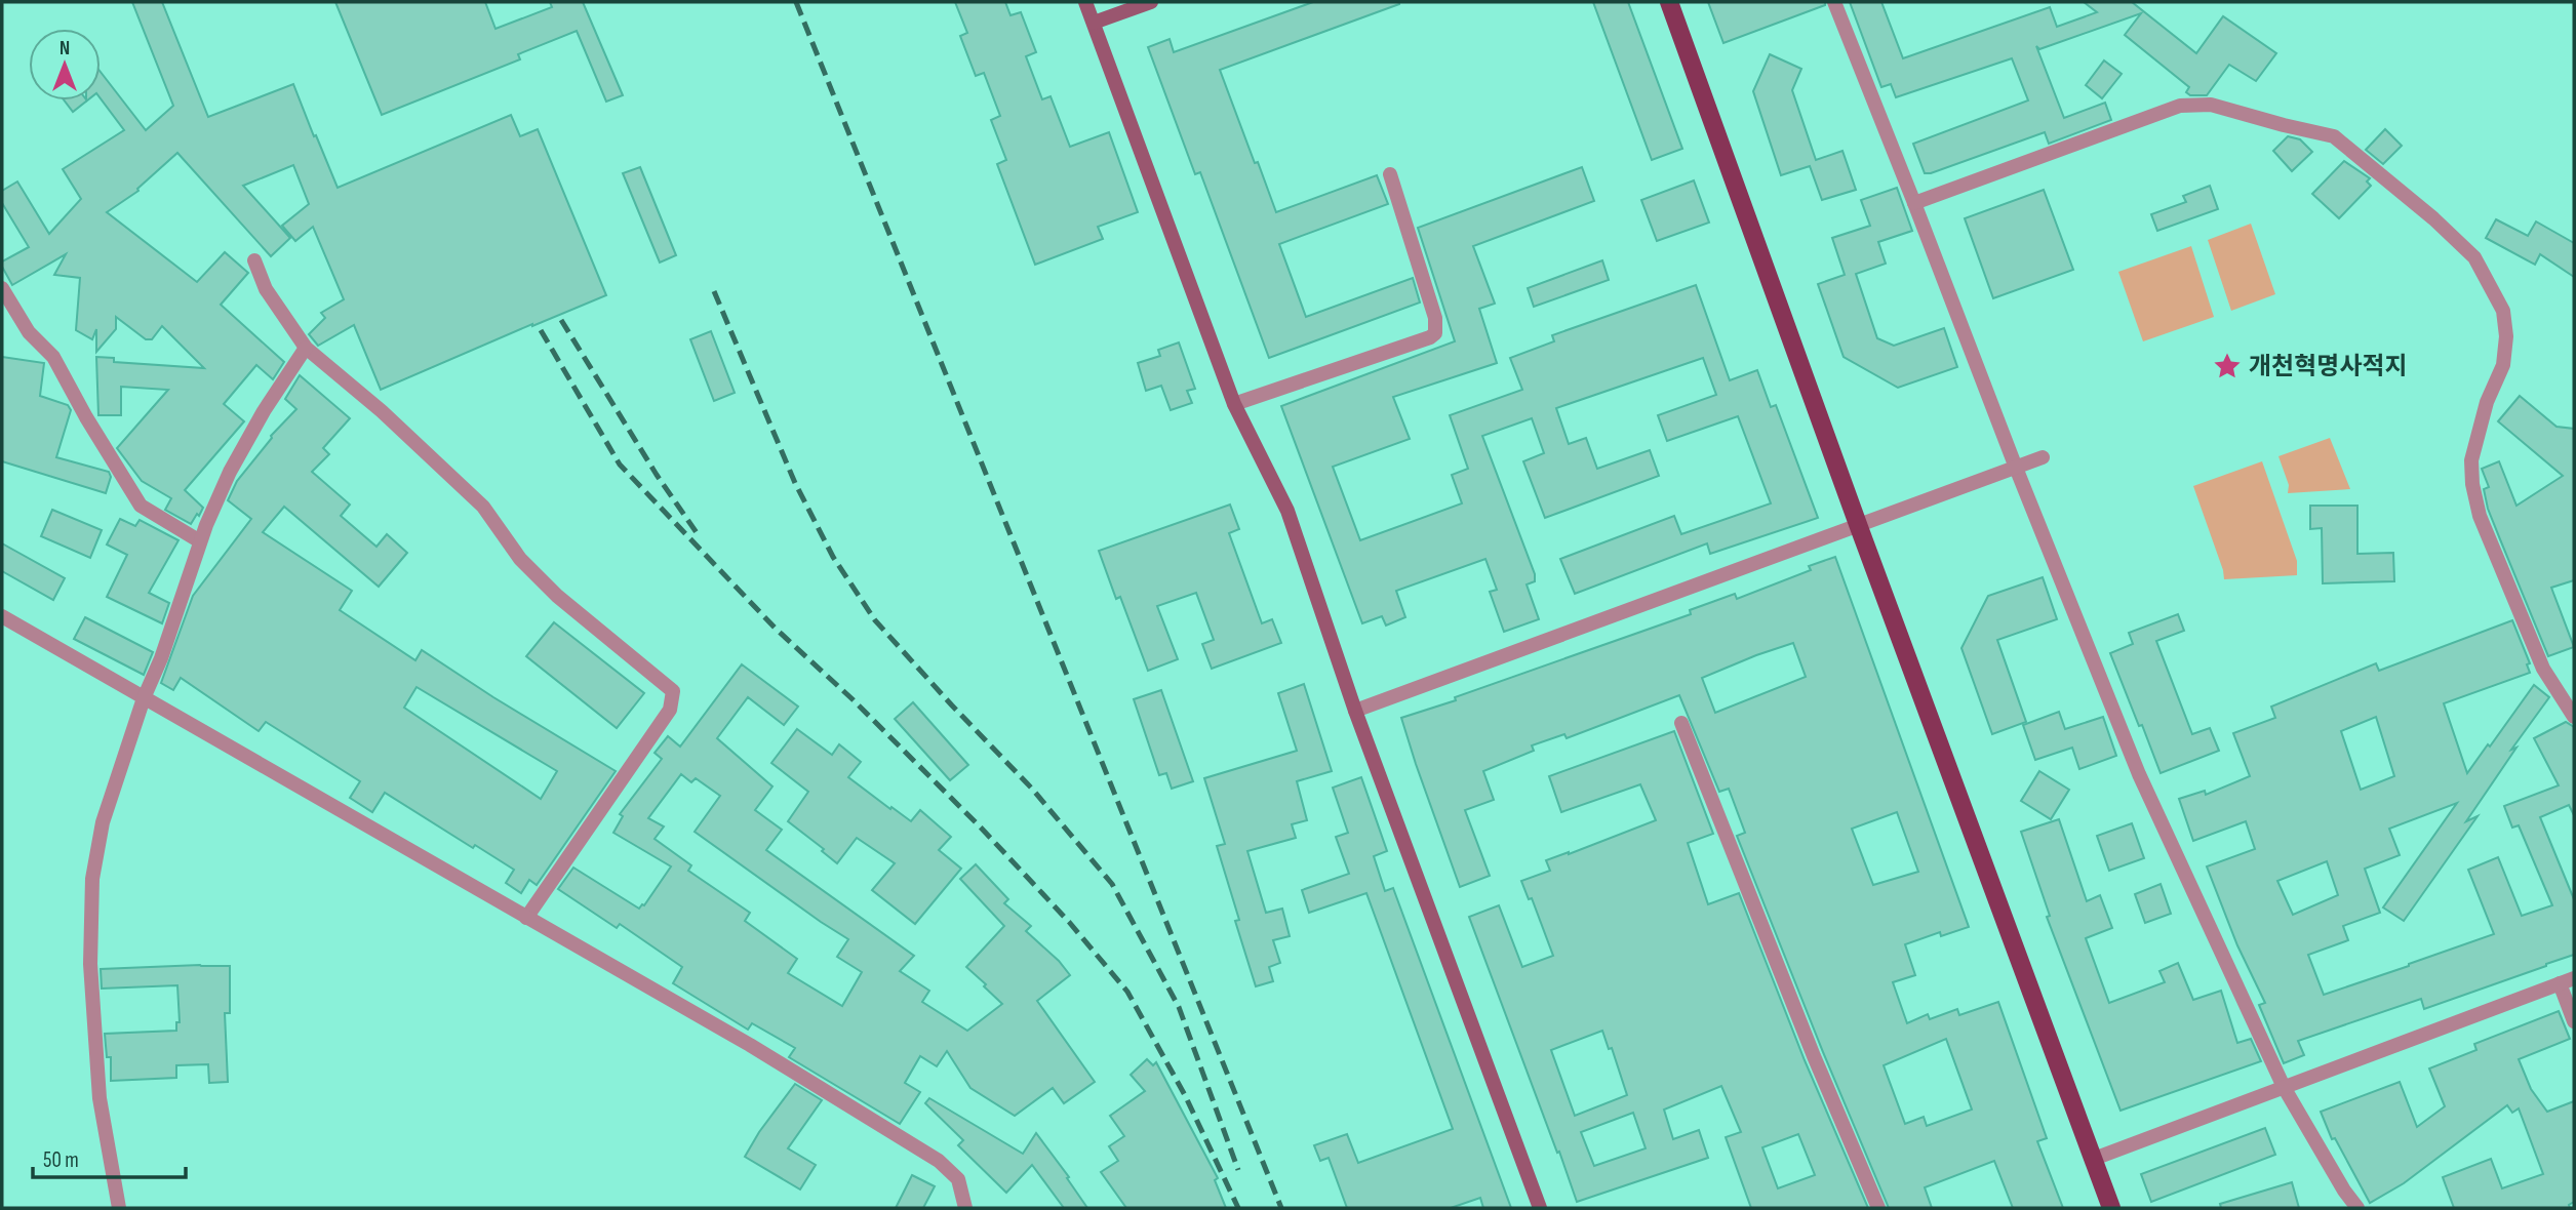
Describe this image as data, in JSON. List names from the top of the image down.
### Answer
{
  "places": {
    "place": ["개천혁명사적지"]
  },
  "scale_bar": "50 m",
  "north": "top"
}
